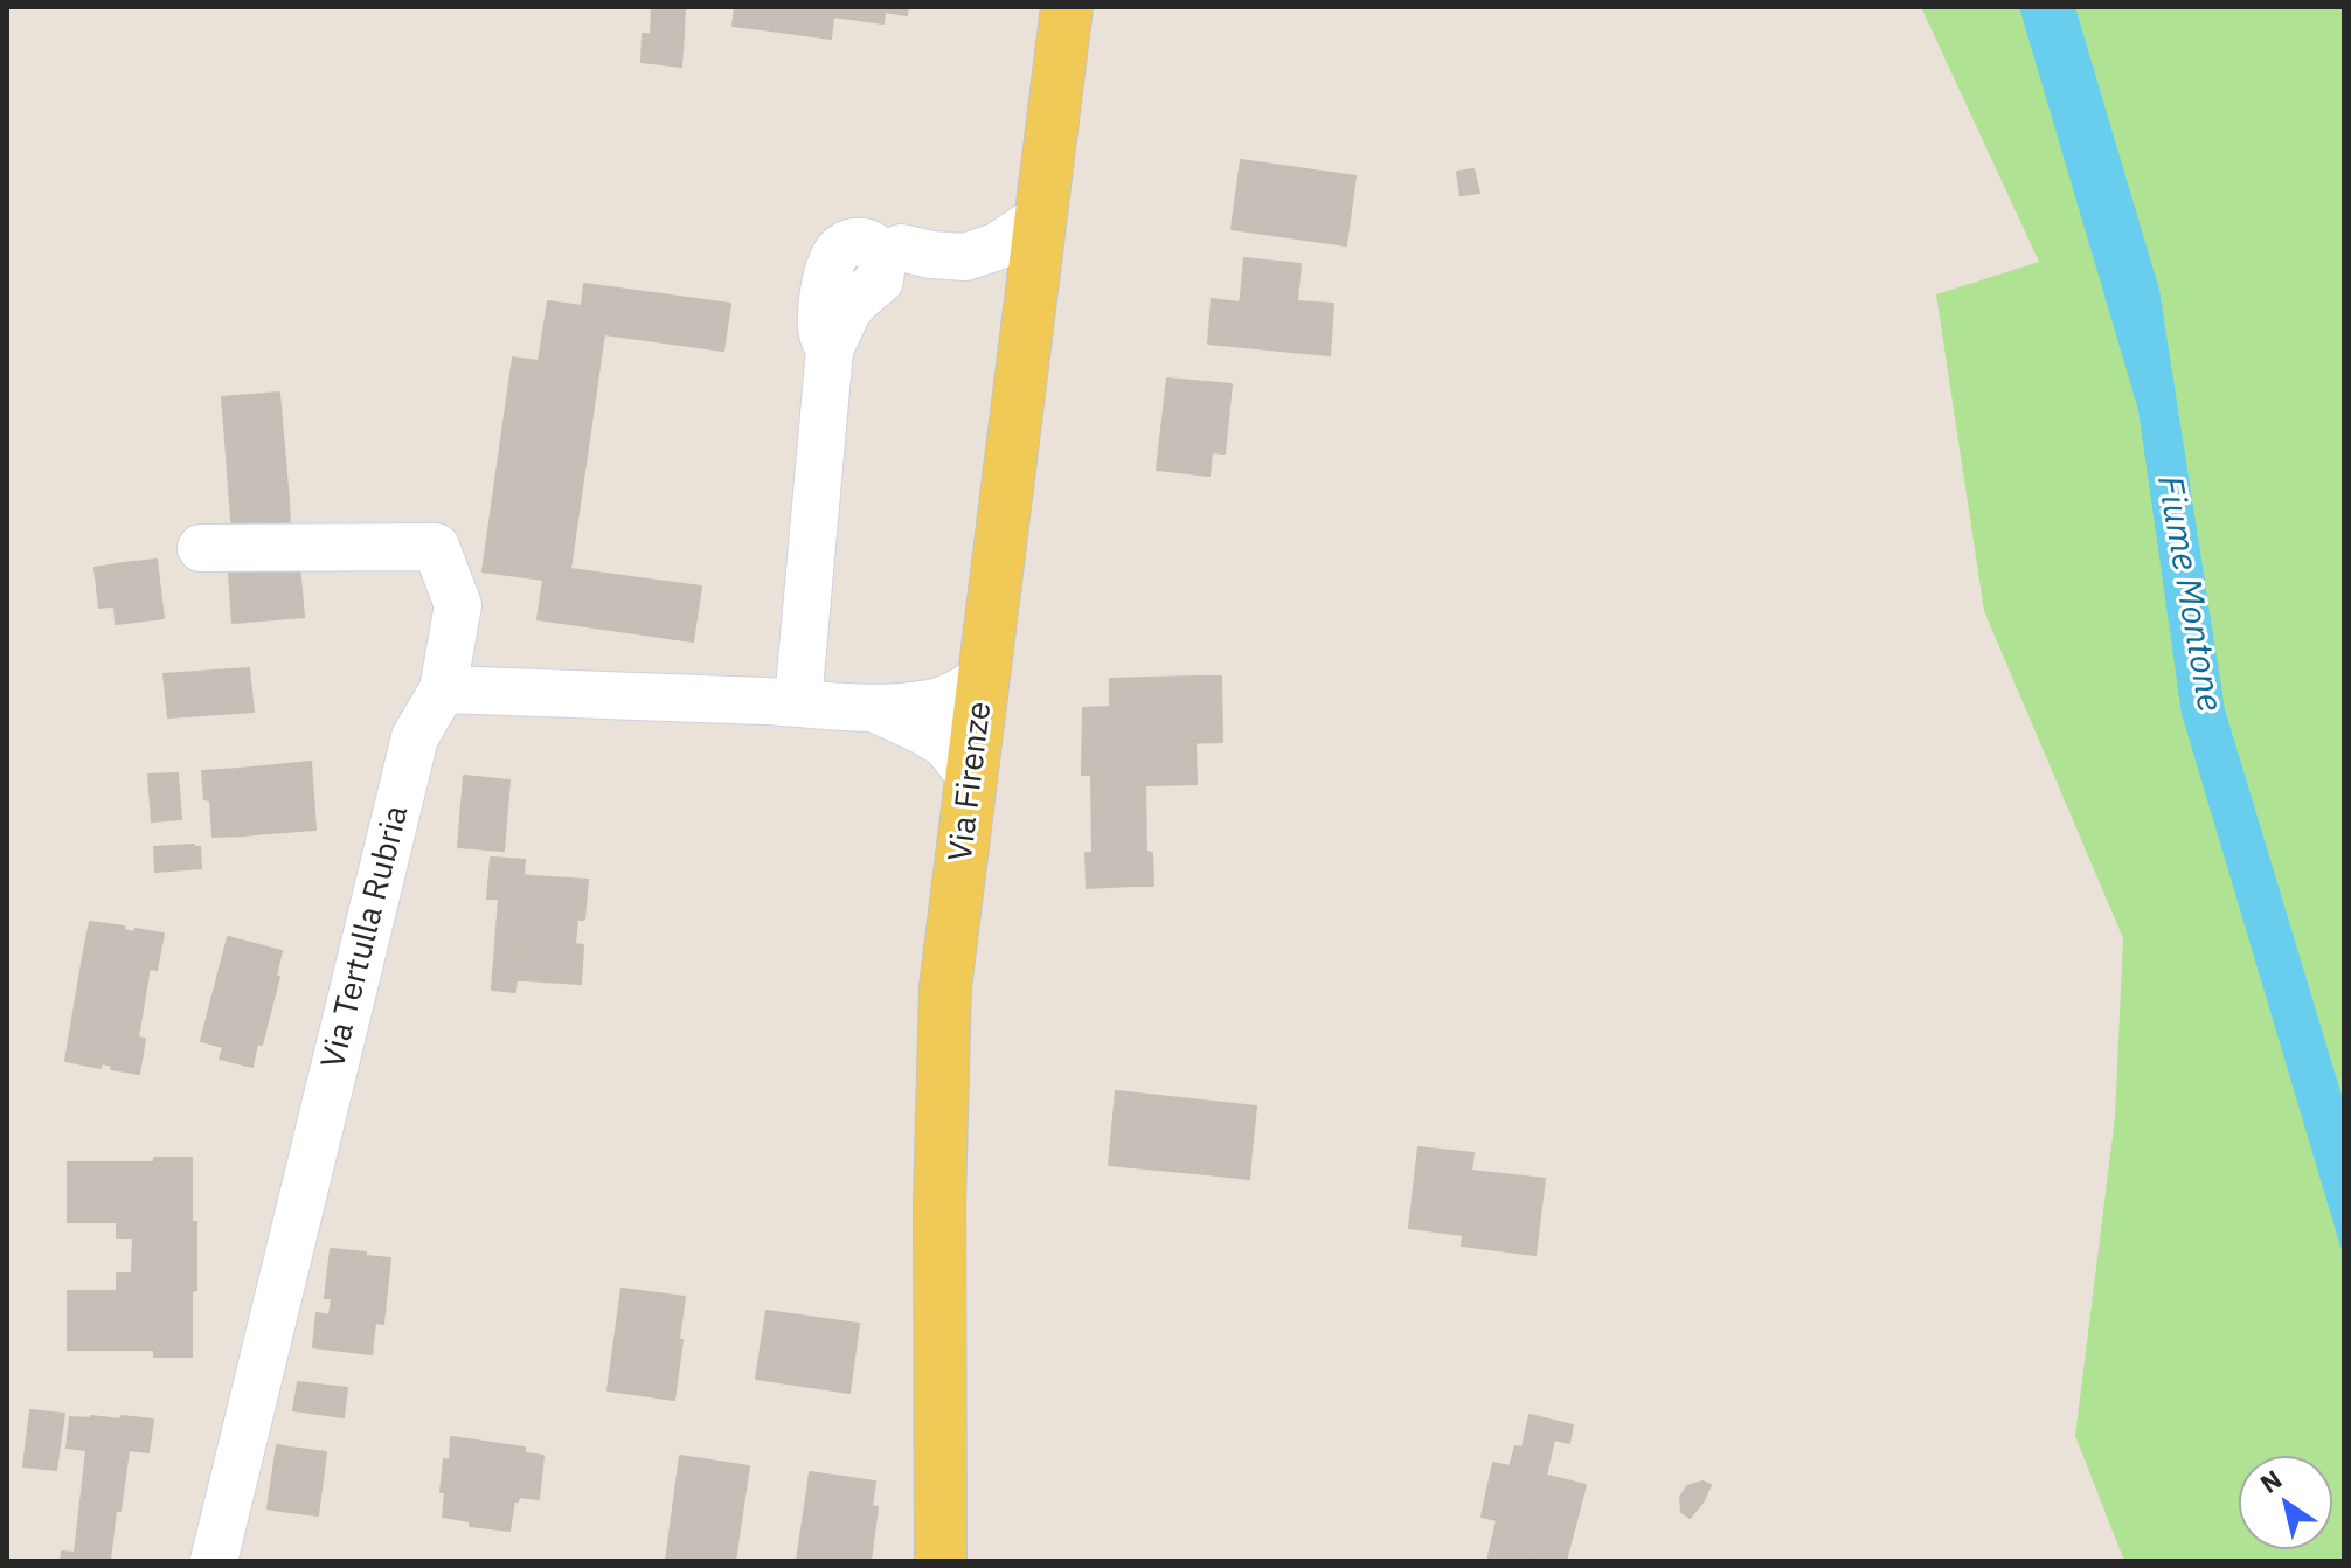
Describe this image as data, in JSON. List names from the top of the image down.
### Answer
{
  "streets": {
    "main road": ["Via Firenze"],
    "street": ["Via Tertulla Rubria"]
  },
  "water": ["Fiume Montone"],
  "north": "top left"
}
